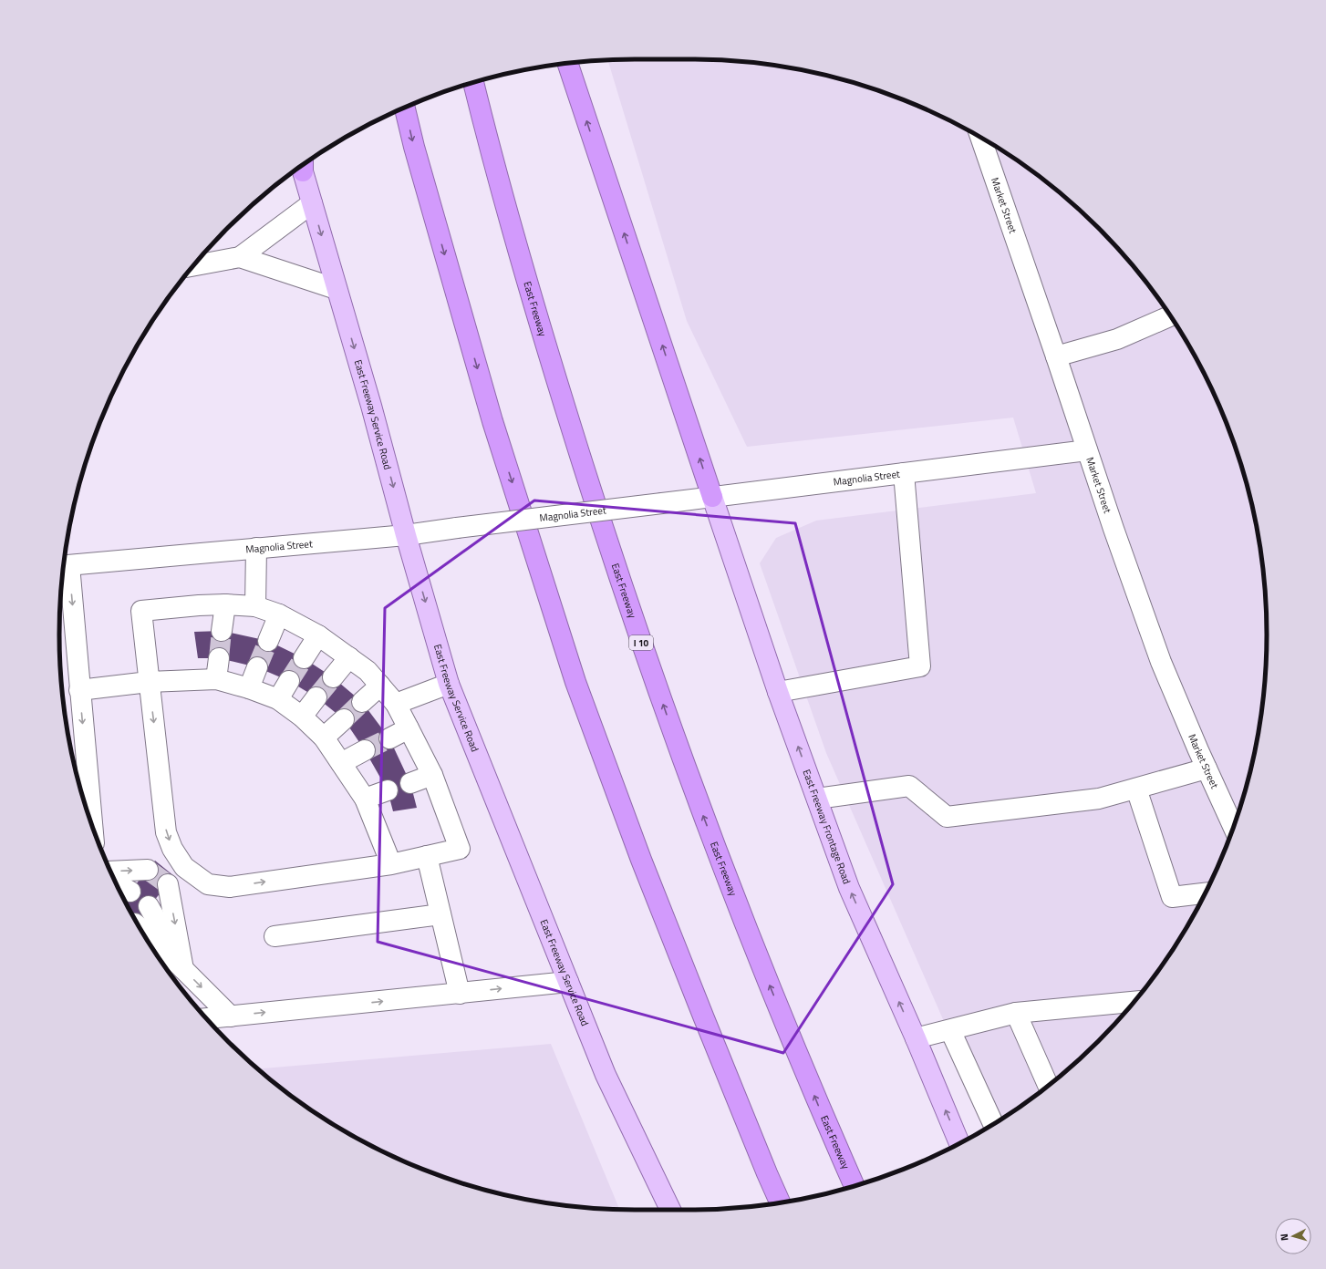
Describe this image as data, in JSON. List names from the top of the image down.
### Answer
{
  "streets": {
    "highway": ["East Freeway", "I 10"],
    "main road": ["East Freeway Service Road", "East Freeway Frontage Road"],
    "street": ["Market Street", "Magnolia Street"]
  },
  "crossings": [
    ["Market Street", "Magnolia Street"],
    ["East Freeway Service Road", "Magnolia Street"],
    ["Magnolia Street", "East Freeway Frontage Road"]
  ],
  "one_way": ["East Freeway Service Road", "East Freeway Frontage Road"],
  "north": "left"
}
